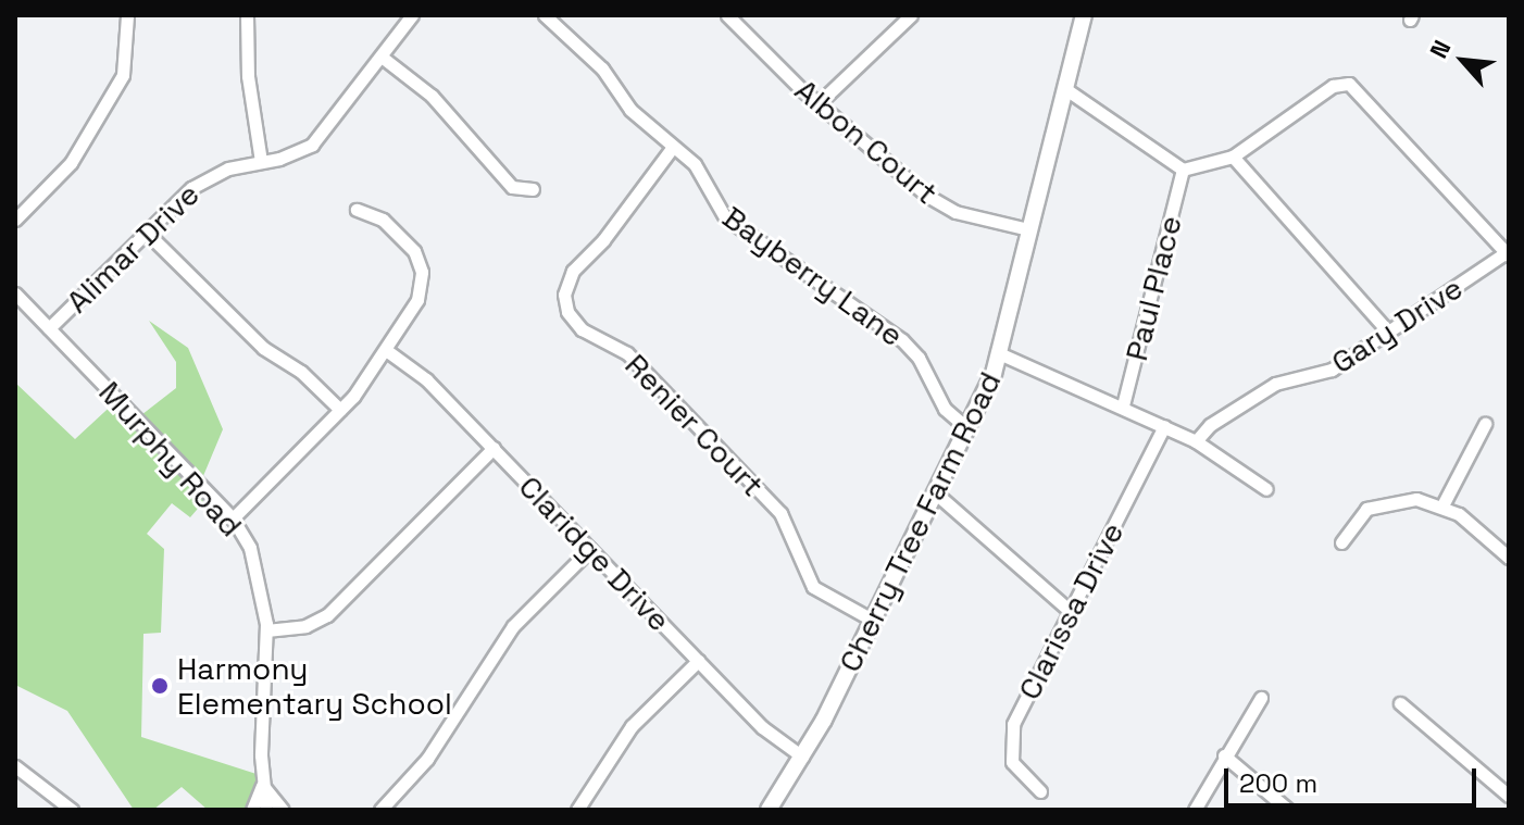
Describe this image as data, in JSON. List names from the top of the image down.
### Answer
{
  "streets": {
    "main road": ["Cherry Tree Farm Road"],
    "street": [
      "Albon Court",
      "Alimar Drive",
      "Bayberry Lane",
      "Paul Place",
      "Gary Drive",
      "Renier Court",
      "Murphy Road",
      "Claridge Drive",
      "Clarissa Drive"
    ]
  },
  "crossings": [
    ["Albon Court", "Cherry Tree Farm Road"],
    ["Alimar Drive", "Murphy Road"],
    ["Bayberry Lane", "Renier Court"],
    ["Bayberry Lane", "Cherry Tree Farm Road"],
    ["Renier Court", "Cherry Tree Farm Road"],
    ["Cherry Tree Farm Road", "Claridge Drive"]
  ],
  "places": ["Harmony Elementary School"],
  "scale_bar": "200 m",
  "north": "top left"
}
